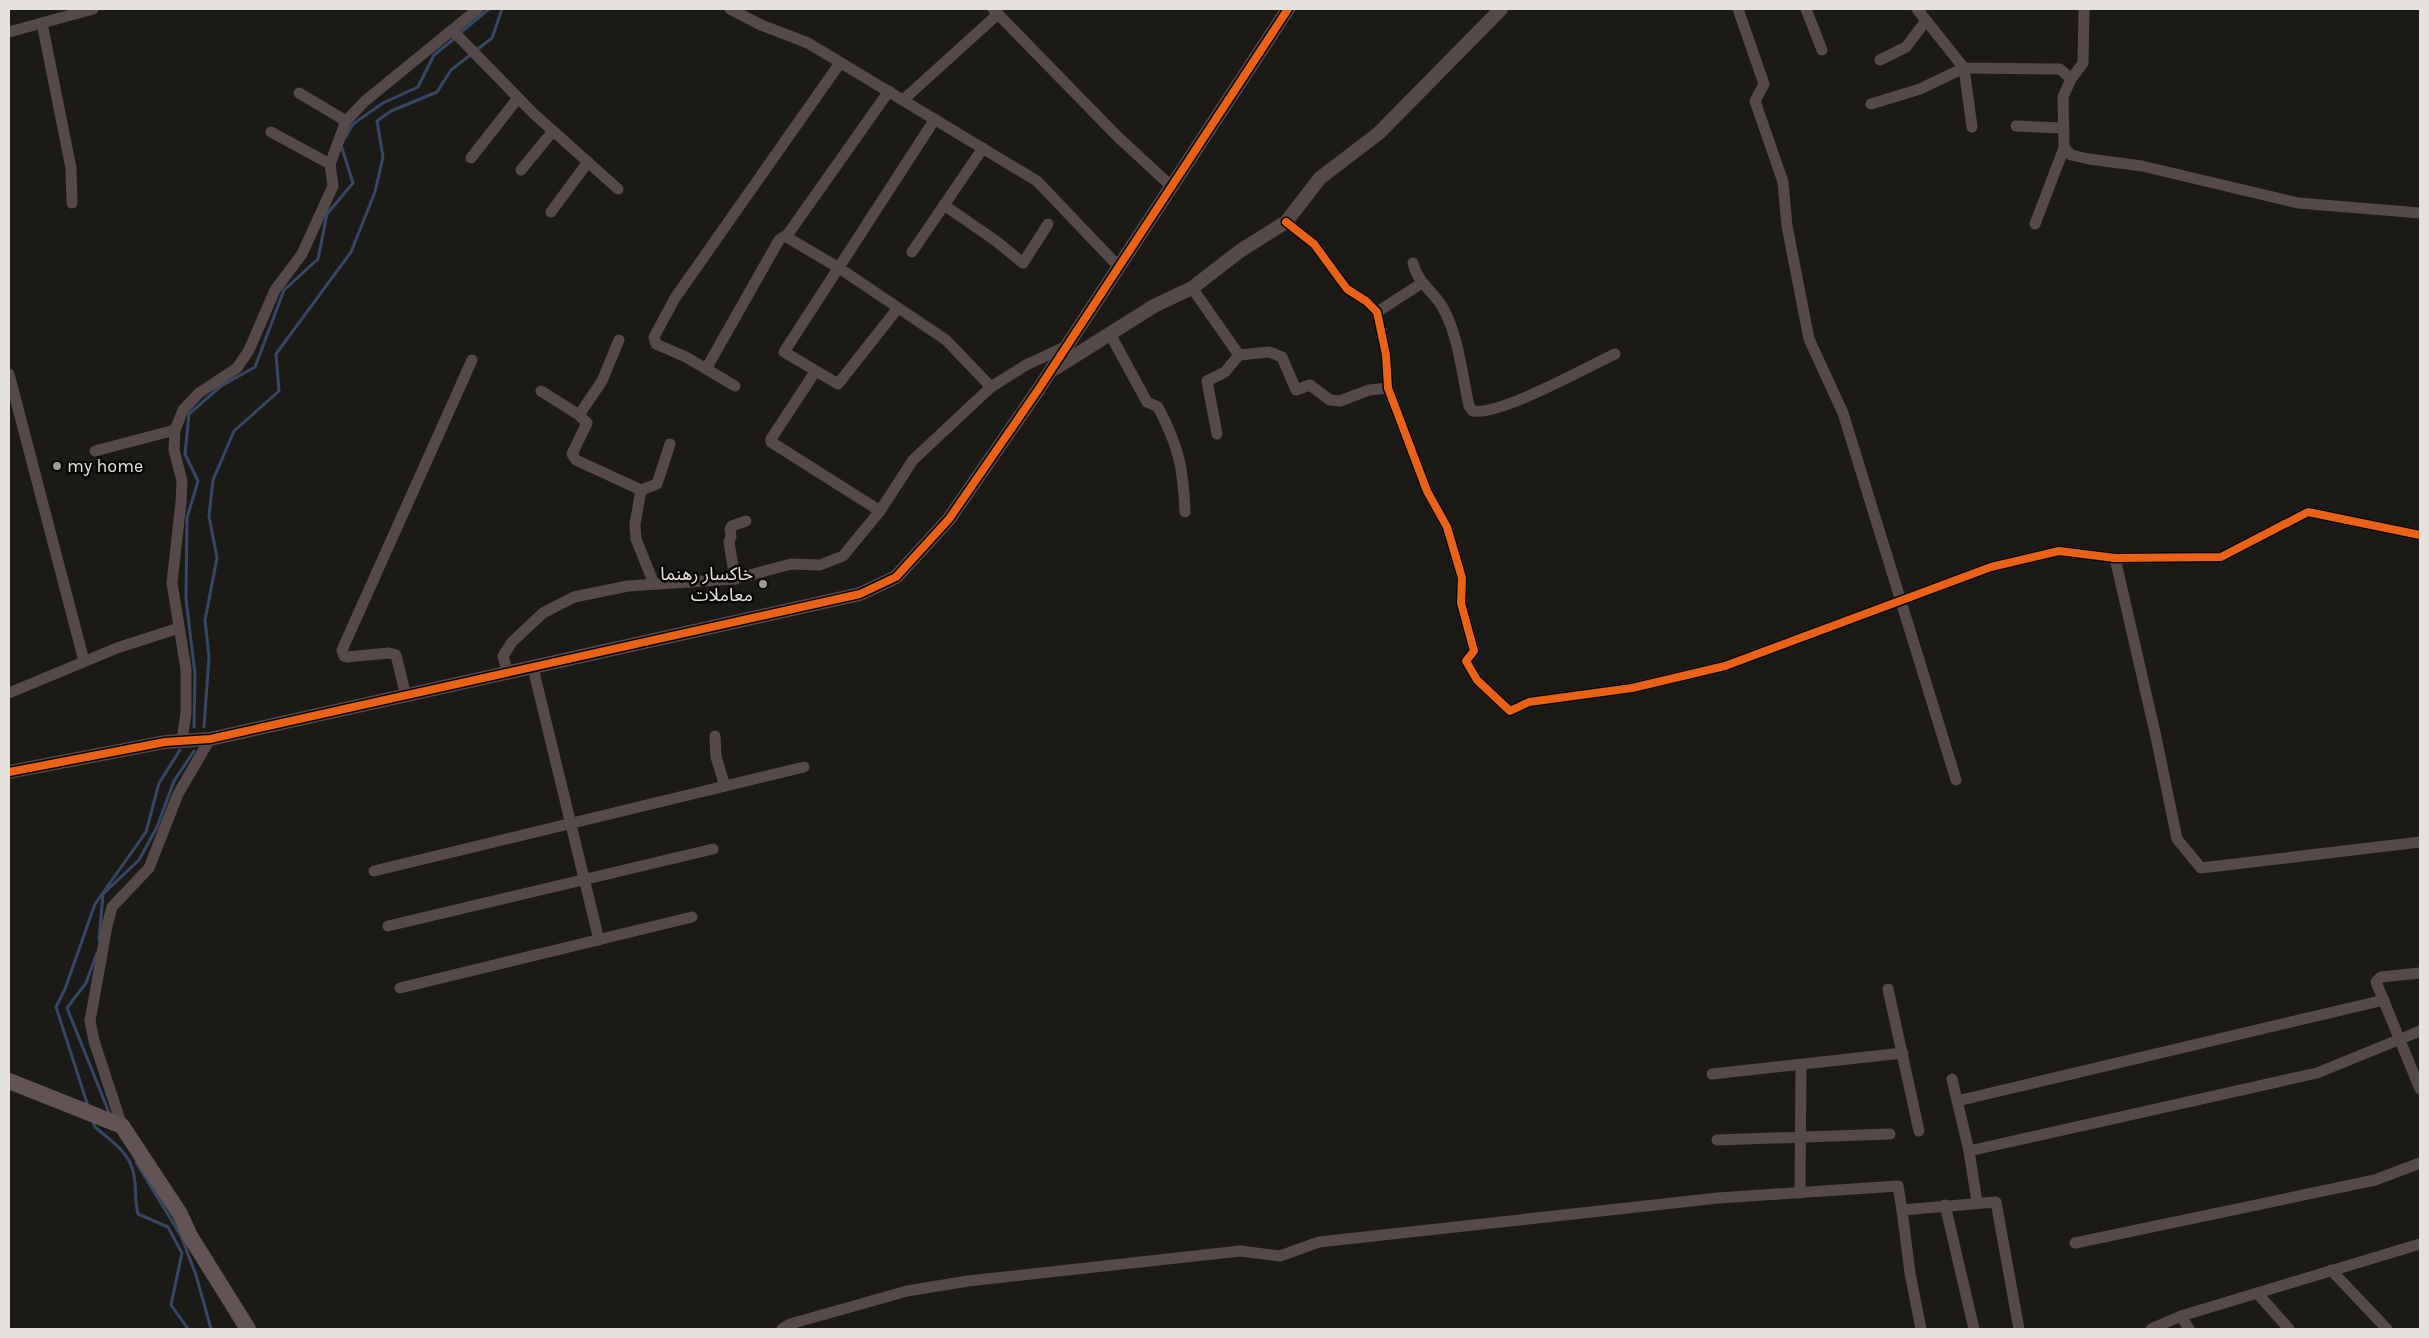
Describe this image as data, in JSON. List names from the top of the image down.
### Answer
{
  "places": ["my home", "خاکسار رهنما معاملات"]
}
